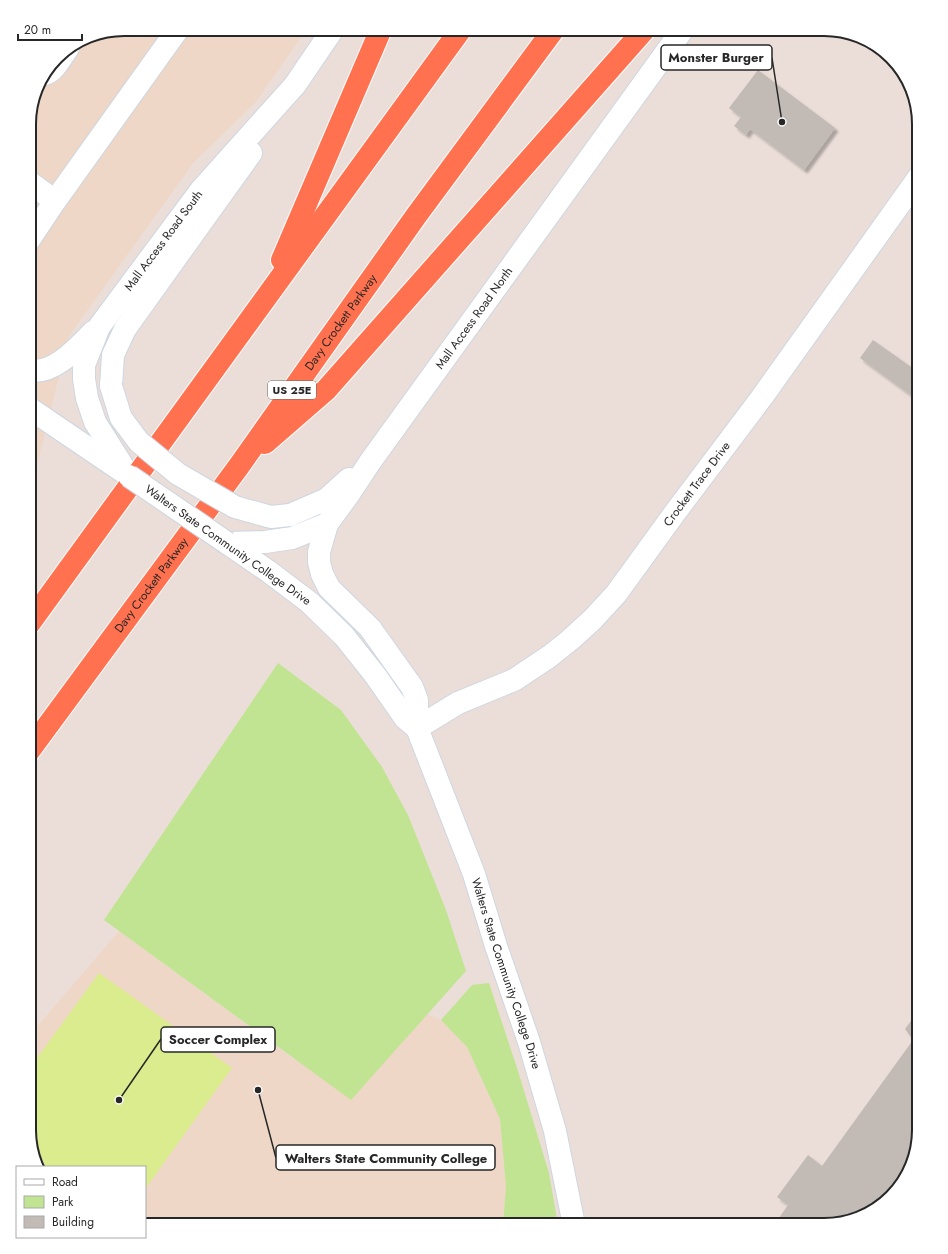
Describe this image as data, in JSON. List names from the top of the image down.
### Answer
{
  "streets": {
    "highway": ["Davy Crockett Parkway", "US 25E"],
    "street": [
      "Mall Access Road South",
      "Mall Access Road North",
      "Crockett Trace Drive",
      "Walters State Community College Drive"
    ]
  },
  "crossings": [
    ["Mall Access Road South", "Walters State Community College Drive"],
    ["Mall Access Road North", "Walters State Community College Drive"],
    ["Crockett Trace Drive", "Walters State Community College Drive"]
  ],
  "places": ["Monster Burger", "Walters State Community College", "Soccer Complex"],
  "legend": ["Road", "Park", "Building"],
  "scale_bar": "20 m"
}
